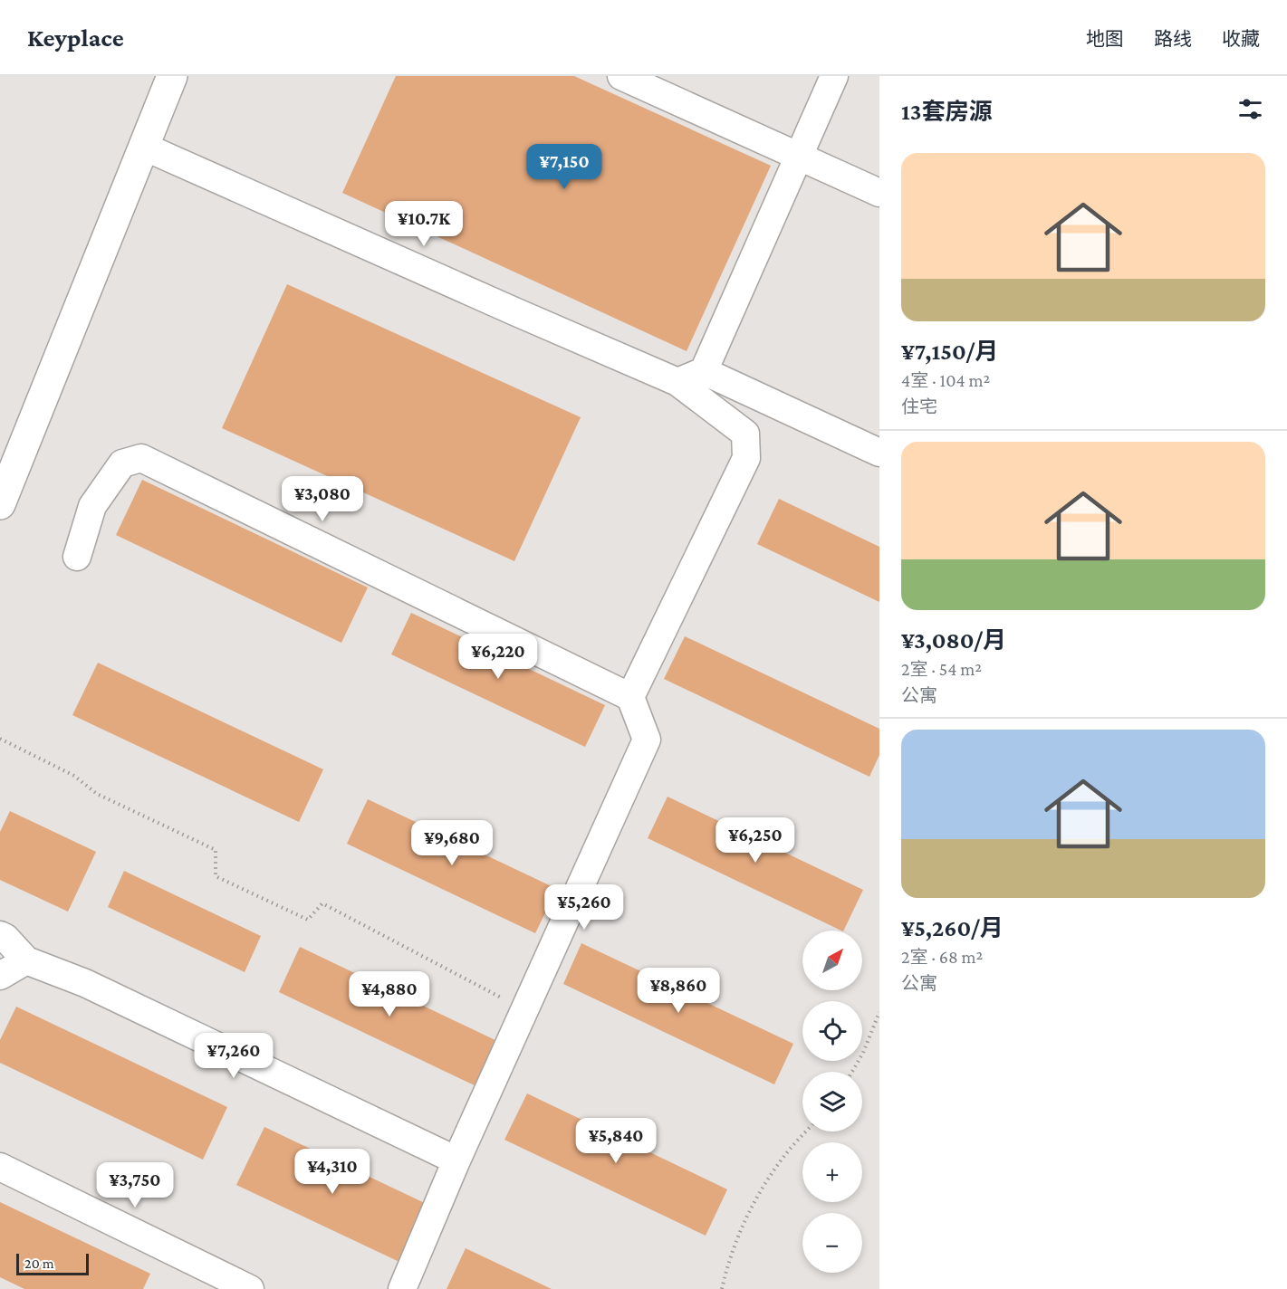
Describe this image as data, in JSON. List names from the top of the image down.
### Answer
{
  "scale_bar": "20 m",
  "north": "top right",
  "page": {
    "header": "Keyplace",
    "nav": ["地图", "路线", "收藏"],
    "heading": "13套房源",
    "list": [
      {
        "name": "¥7,150/月",
        "note": "4室 · 104 m² · 住宅"
      },
      {
        "name": "¥3,080/月",
        "note": "2室 · 54 m² · 公寓"
      },
      {
        "name": "¥5,260/月",
        "note": "2室 · 68 m² · 公寓"
      }
    ],
    "price": [
      "¥7,150",
      "¥10.7K",
      "¥3,080",
      "¥6,220",
      "¥6,250",
      "¥9,680",
      "¥5,260",
      "¥8,860",
      "¥4,880",
      "¥7,260",
      "¥5,840",
      "¥4,310",
      "¥3,750"
    ],
    "map_buttons": ["+", "−"],
    "scale": "20 m"
  }
}
